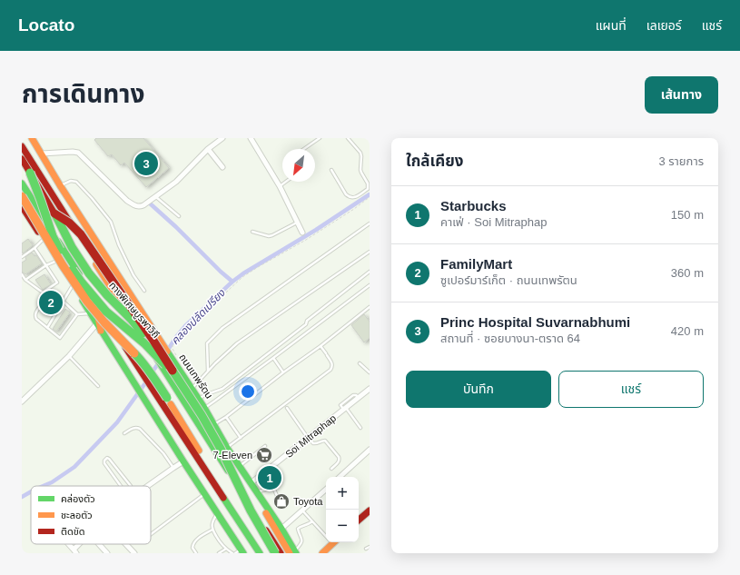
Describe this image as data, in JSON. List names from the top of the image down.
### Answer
{
  "streets": {
    "main road": ["ทางพิเศษบูรพาวิถี", "ถนนเทพรัตน"],
    "street": ["Soi Mitraphap"]
  },
  "crossings": [
    ["ถนนเทพรัตน", "Soi Mitraphap"]
  ],
  "water": ["คลองปลัดเปรียง"],
  "places": {
    "supermarket": ["7-Eleven"],
    "shop": ["Toyota"]
  },
  "legend": ["คล่องตัว", "ชะลอตัว", "ติดขัด"],
  "north": "bottom left",
  "page": {
    "header": "Locato",
    "nav": ["แผนที่", "เลเยอร์", "แชร์"],
    "title": "การเดินทาง",
    "buttons": [
      "เส้นทาง",
      ["บันทึก", "แชร์"]
    ],
    "heading": ["ใกล้เคียง", "3 รายการ"],
    "pins": ["3", "2", "1"],
    "list": [
      {
        "mark": "1",
        "name": "Starbucks",
        "note": "คาเฟ่ · Soi Mitraphap",
        "value": "150 m"
      },
      {
        "mark": "2",
        "name": "FamilyMart",
        "note": "ซูเปอร์มาร์เก็ต · ถนนเทพรัตน",
        "value": "360 m"
      },
      {
        "mark": "3",
        "name": "Princ Hospital Suvarnabhumi",
        "note": "สถานที่ · ซอยบางนา-ตราด 64",
        "value": "420 m"
      }
    ],
    "map_buttons": ["+", "−"]
  }
}
